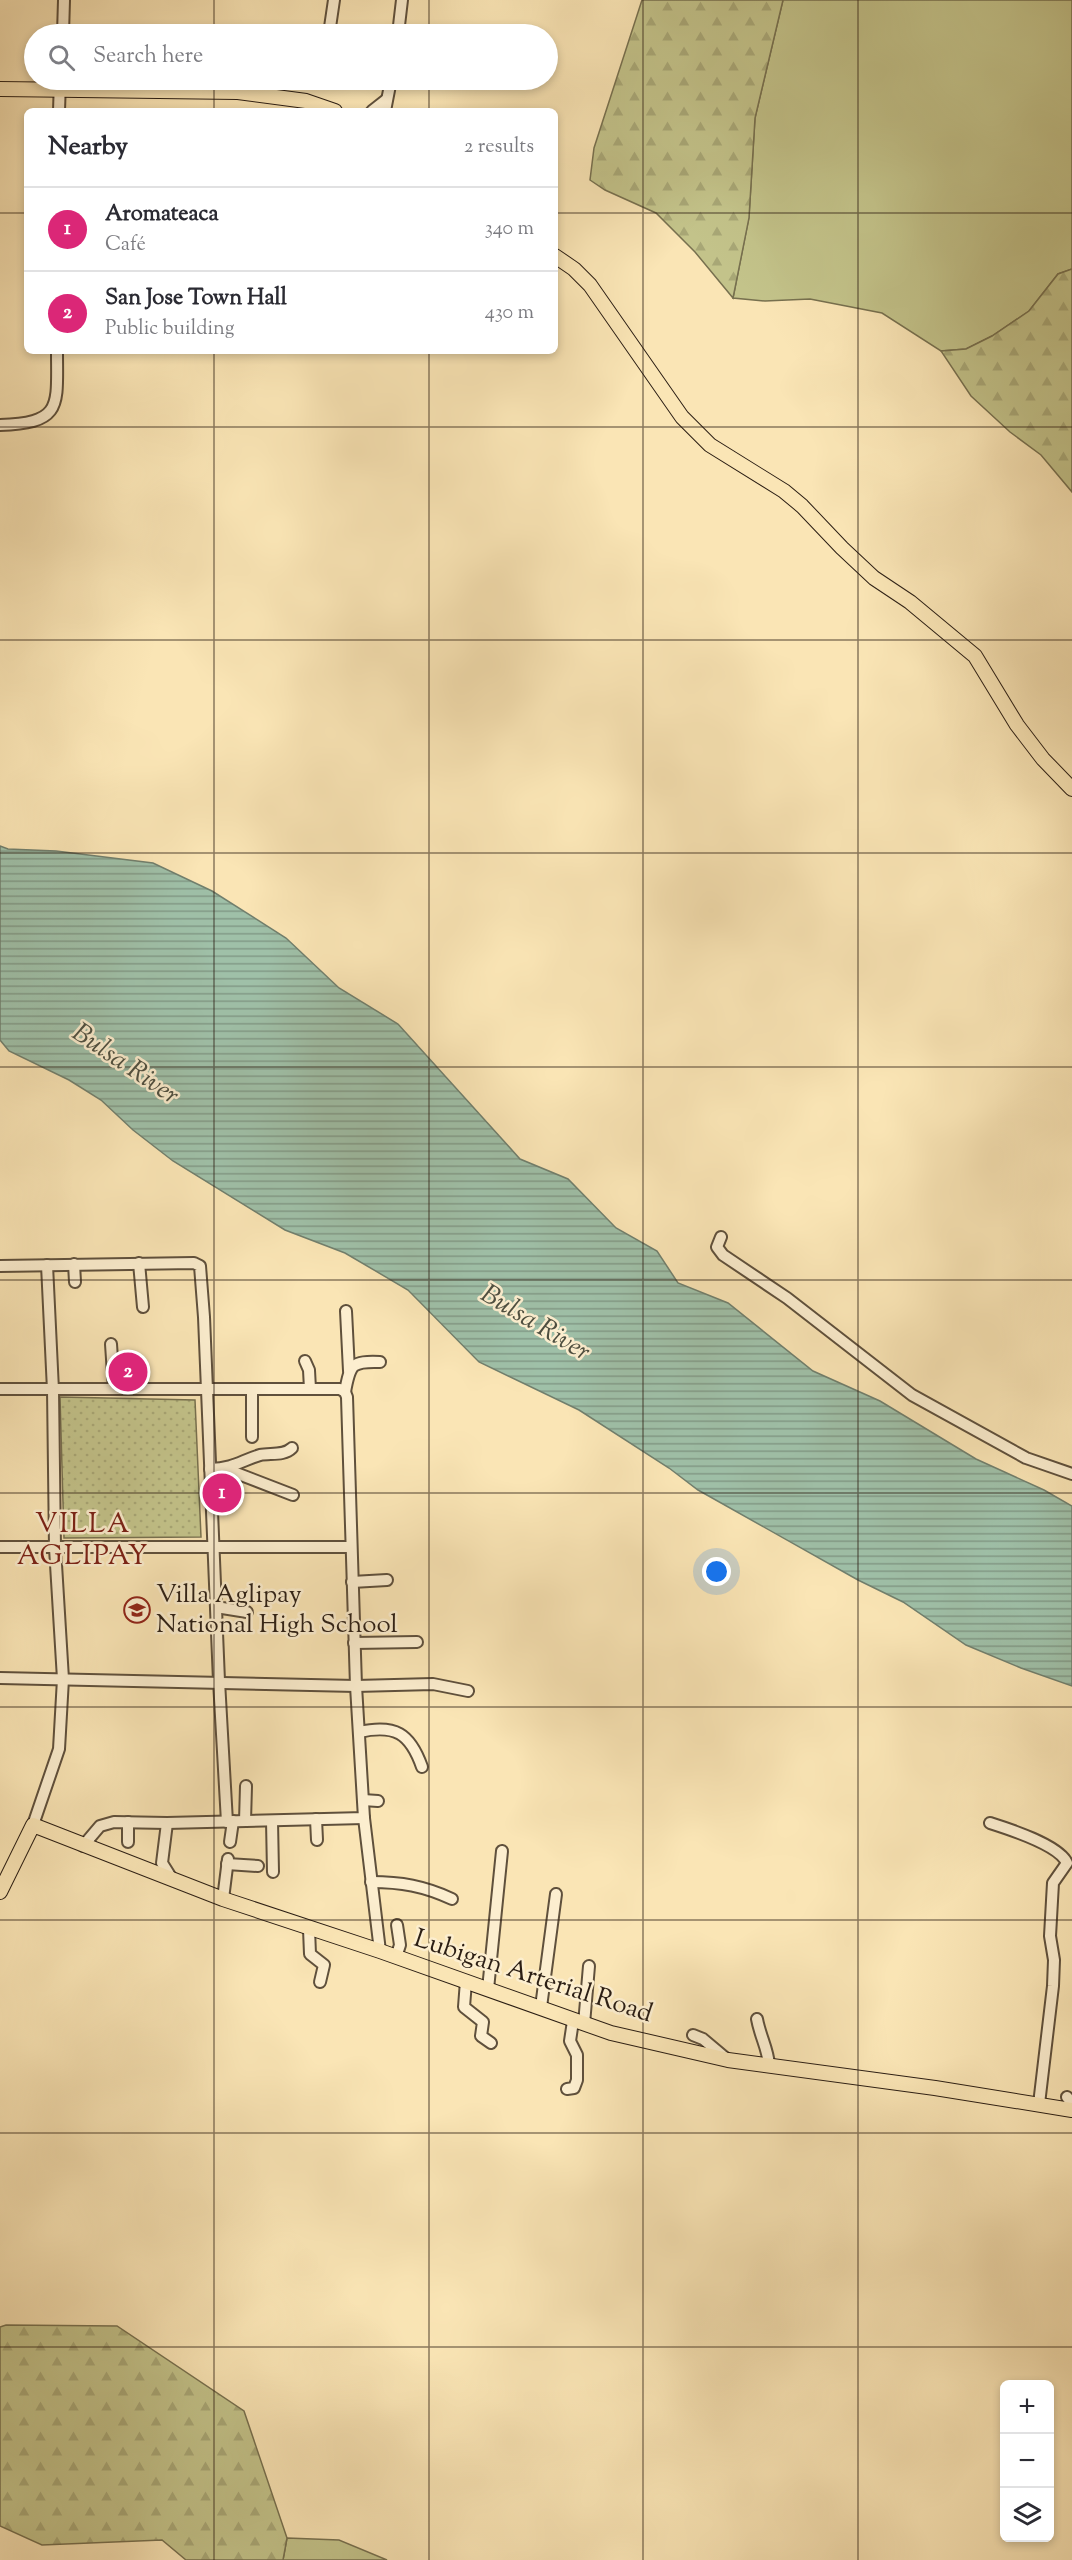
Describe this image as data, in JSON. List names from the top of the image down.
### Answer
{
  "streets": {
    "main road": ["Lubigan Arterial Road"]
  },
  "districts": ["VILLA AGLIPAY"],
  "water": ["Bulsa River"],
  "places": {
    "school or university": ["Villa Aglipay National High School"]
  },
  "page": {
    "search": "Search here",
    "heading": ["Nearby", "2 results"],
    "list": [
      {
        "mark": "1",
        "name": "Aromateaca",
        "note": "Café",
        "value": "340 m"
      },
      {
        "mark": "2",
        "name": "San Jose Town Hall",
        "note": "Public building",
        "value": "430 m"
      }
    ],
    "pins": ["2", "1"],
    "map_buttons": ["+", "−"]
  }
}
